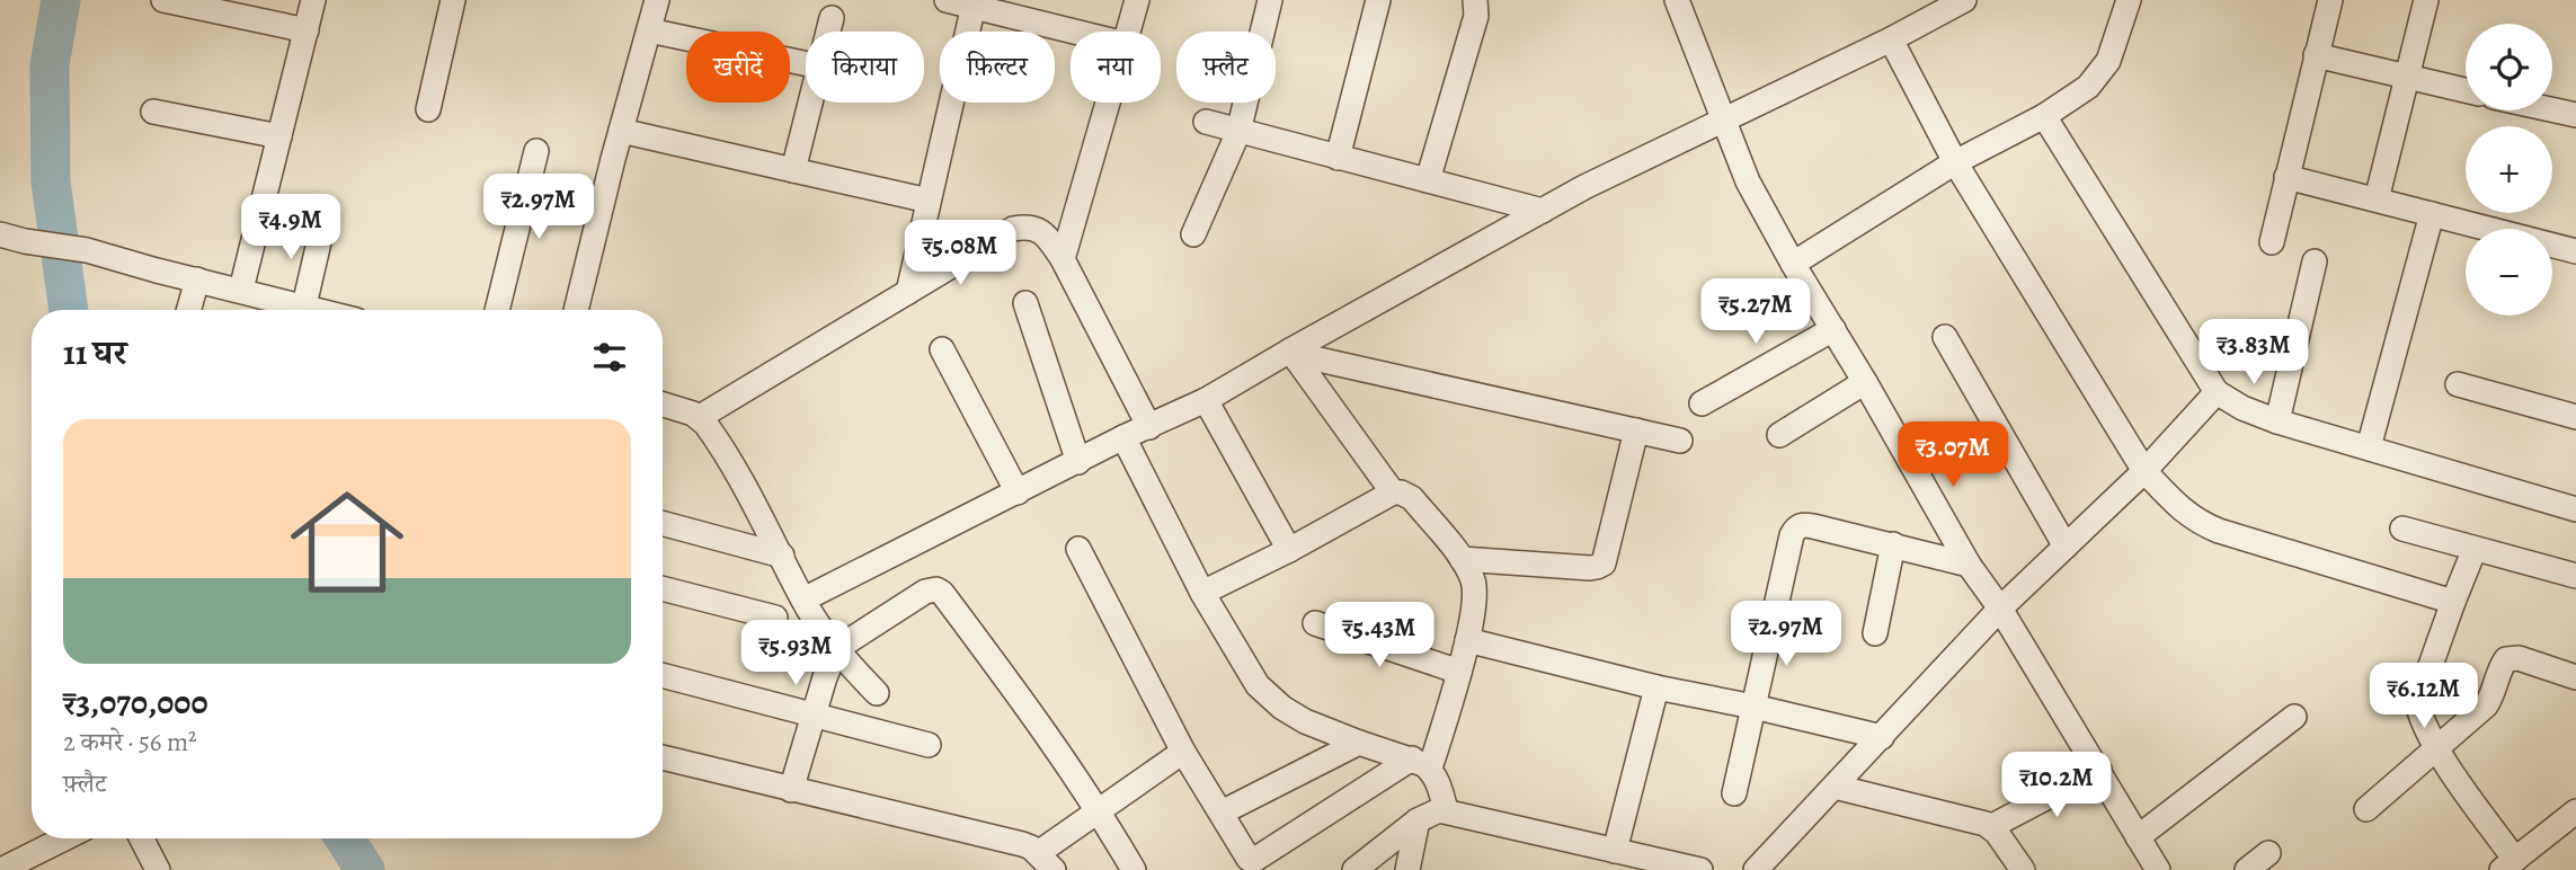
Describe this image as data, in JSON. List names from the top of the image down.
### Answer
{
  "page": {
    "map_buttons": ["+", "−"],
    "chip": [
      "खरीदें",
      "किराया",
      "फ़िल्टर",
      "नया",
      "फ़्लैट"
    ],
    "price": [
      "₹2.97M",
      "₹4.9M",
      "₹5.08M",
      "₹5.27M",
      "₹3.83M",
      "₹3.07M",
      "₹2.97M",
      "₹5.43M",
      "₹5.93M",
      "₹6.12M",
      "₹10.2M"
    ],
    "heading": "11 घर",
    "list": [
      {
        "name": "₹3,070,000",
        "note": "2 कमरे · 56 m² · फ़्लैट"
      }
    ]
  }
}
